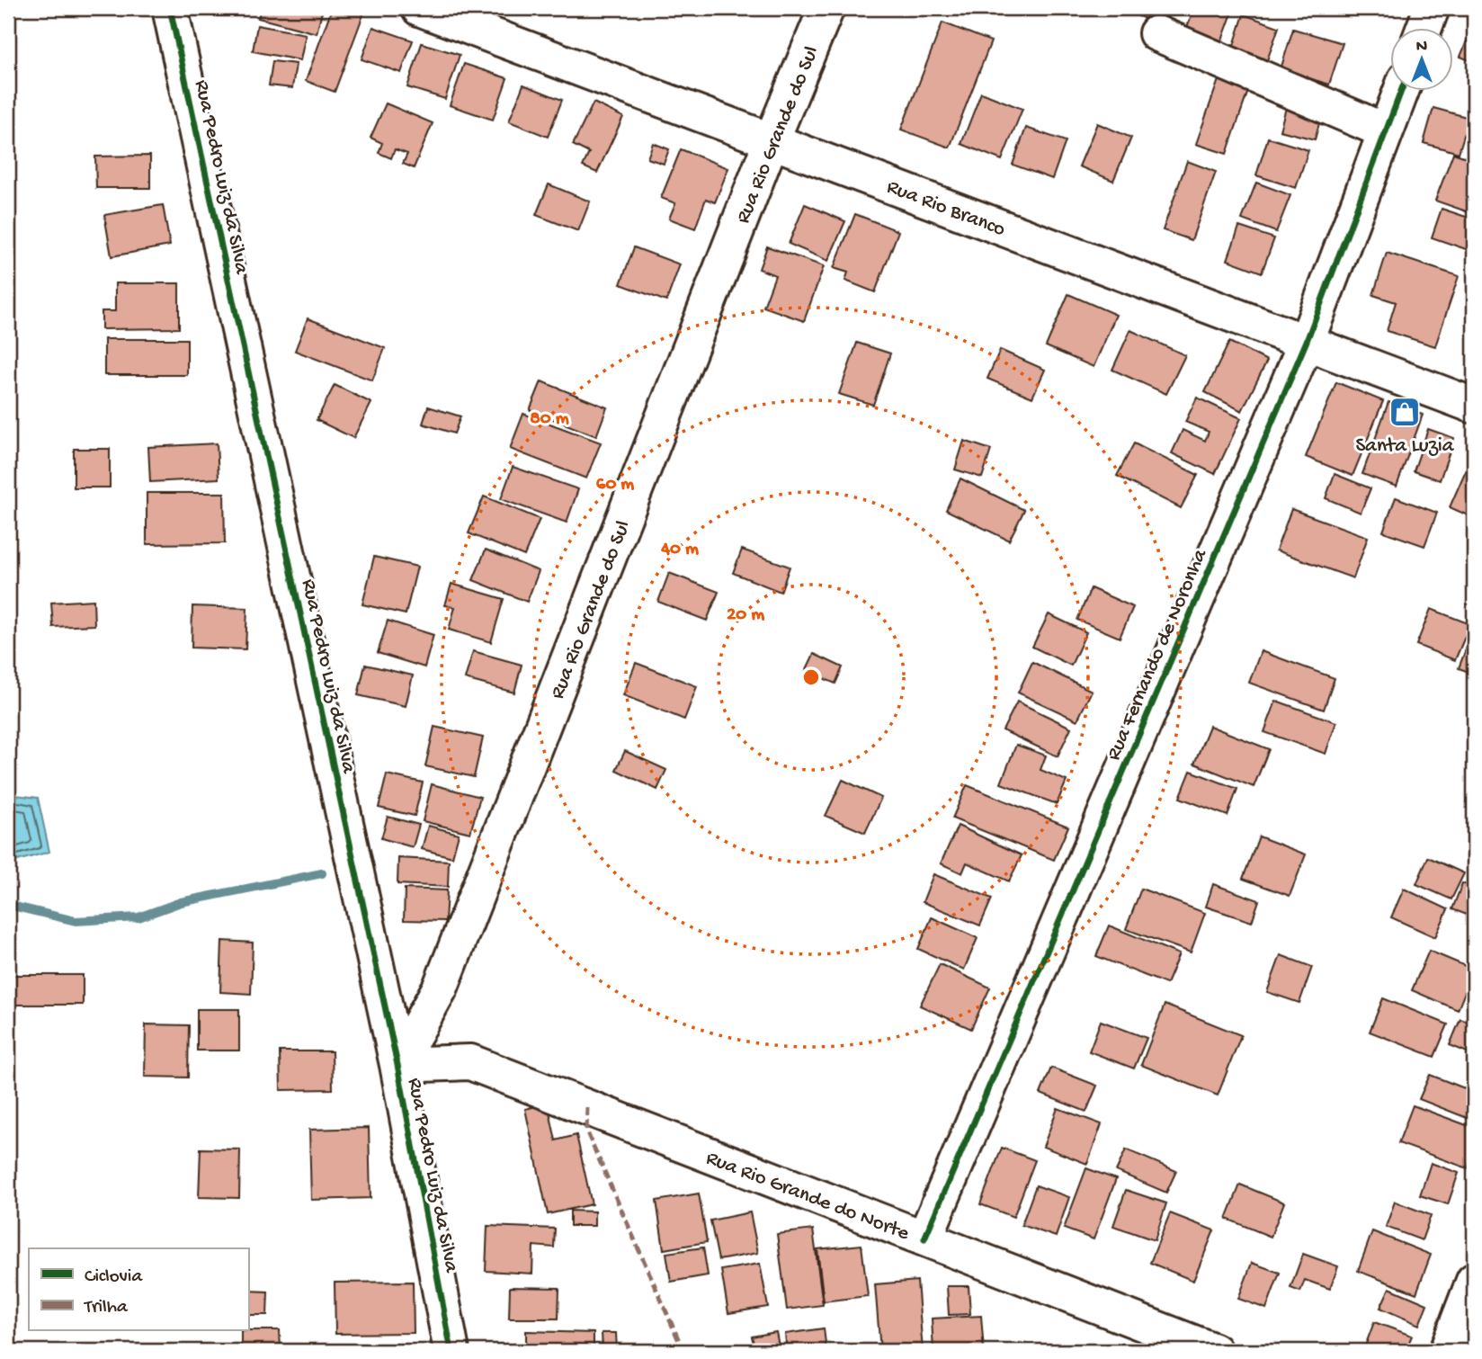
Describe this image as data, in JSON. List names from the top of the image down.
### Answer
{
  "streets": {
    "street": [
      "Rua Rio Grande do Sul",
      "Rua Pedro Luiz da Silva",
      "Rua Rio Branco",
      "Rua Fernando de Noronha",
      "Rua Rio Grande do Norte"
    ]
  },
  "crossings": [
    ["Rua Rio Grande do Sul", "Rua Pedro Luiz da Silva"],
    ["Rua Rio Grande do Sul", "Rua Rio Branco"],
    ["Rua Rio Grande do Sul", "Rua Rio Grande do Norte"],
    ["Rua Pedro Luiz da Silva", "Rua Rio Grande do Norte"],
    ["Rua Rio Branco", "Rua Fernando de Noronha"],
    ["Rua Fernando de Noronha", "Rua Rio Grande do Norte"]
  ],
  "places": {
    "shop": ["Santa Luzia"]
  },
  "legend": ["Ciclovia", "Trilha"],
  "north": "top",
  "rings": [
    "80 m",
    "60 m",
    "40 m",
    "20 m"
  ]
}
